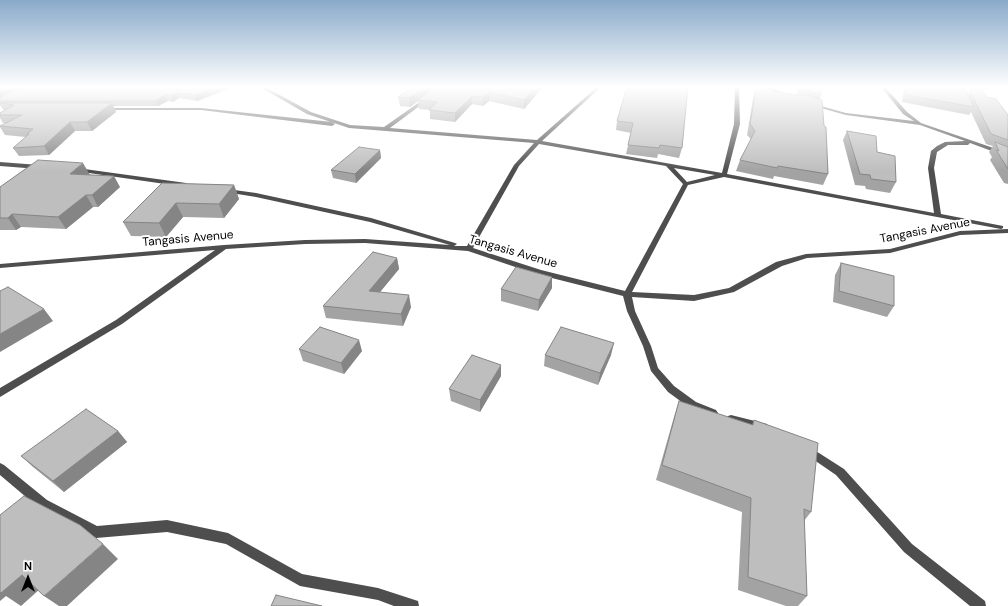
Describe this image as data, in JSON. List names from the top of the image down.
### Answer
{
  "streets": {
    "street": ["Tangasis Avenue"]
  },
  "north": "top"
}
